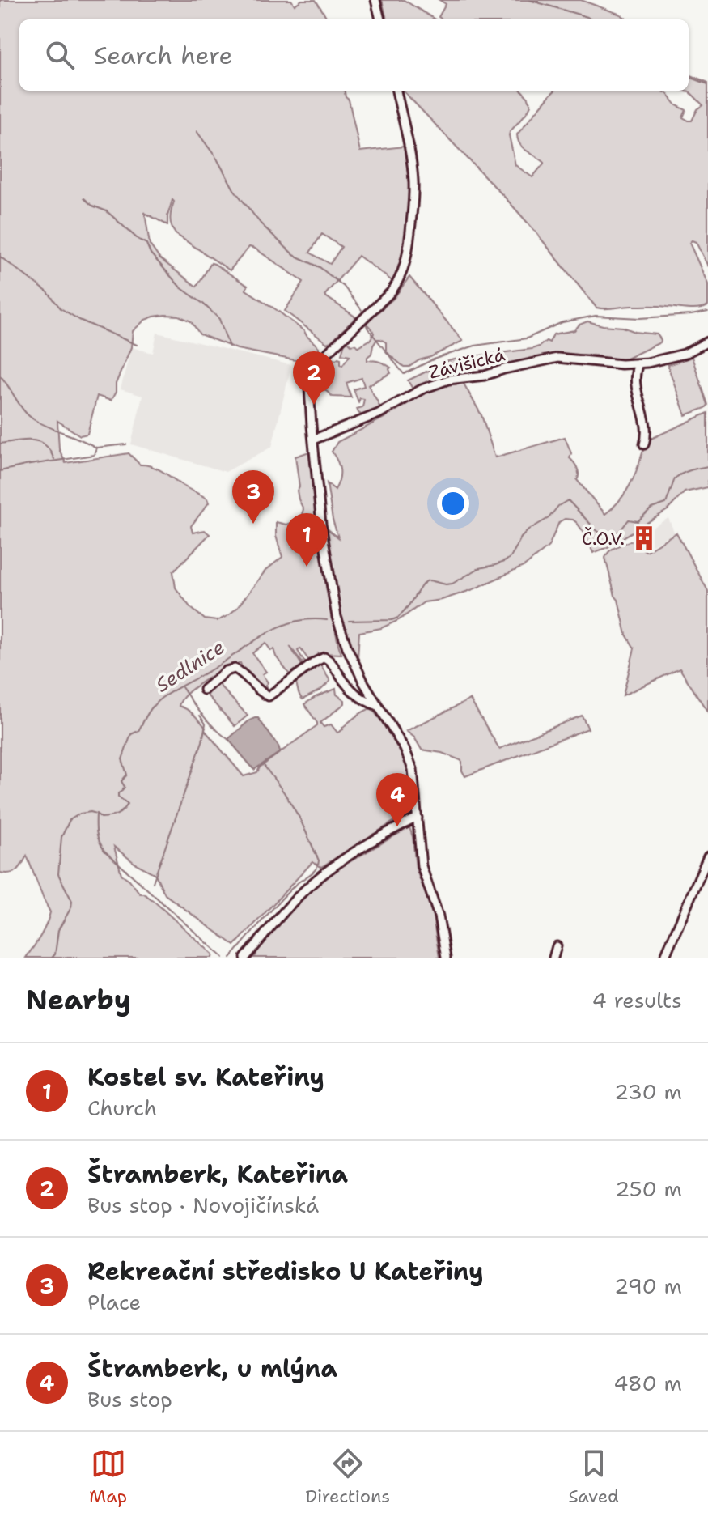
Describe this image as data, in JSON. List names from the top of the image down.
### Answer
{
  "streets": {
    "street": ["Závišická"]
  },
  "water": ["Sedlnice"],
  "places": {
    "building": ["Č.O.V."]
  },
  "page": {
    "search": "Search here",
    "pins": [
      "2",
      "3",
      "1",
      "4"
    ],
    "heading": ["Nearby", "4 results"],
    "list": [
      {
        "mark": "1",
        "name": "Kostel sv. Kateřiny",
        "note": "Church",
        "value": "230 m"
      },
      {
        "mark": "2",
        "name": "Štramberk, Kateřina",
        "note": "Bus stop · Novojičínská",
        "value": "250 m"
      },
      {
        "mark": "3",
        "name": "Rekreační středisko U Kateřiny",
        "note": "Place",
        "value": "290 m"
      },
      {
        "mark": "4",
        "name": "Štramberk, u mlýna",
        "note": "Bus stop",
        "value": "480 m"
      }
    ],
    "nav": ["Map", "Directions", "Saved"]
  }
}
